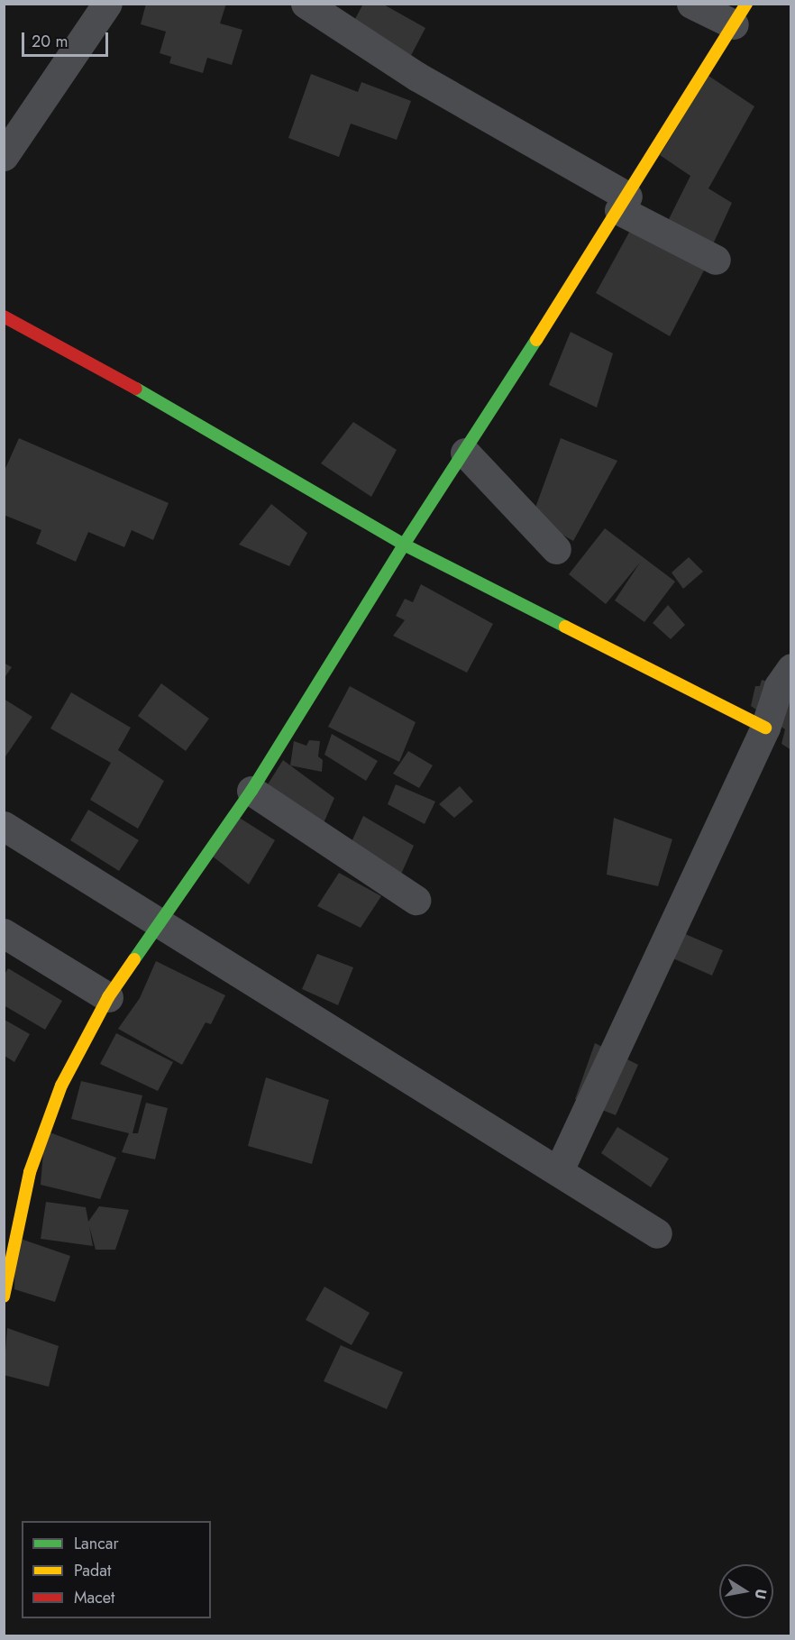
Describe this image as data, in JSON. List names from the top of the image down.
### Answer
{
  "legend": ["Lancar", "Padat", "Macet"],
  "scale_bar": "20 m",
  "north": "right"
}
